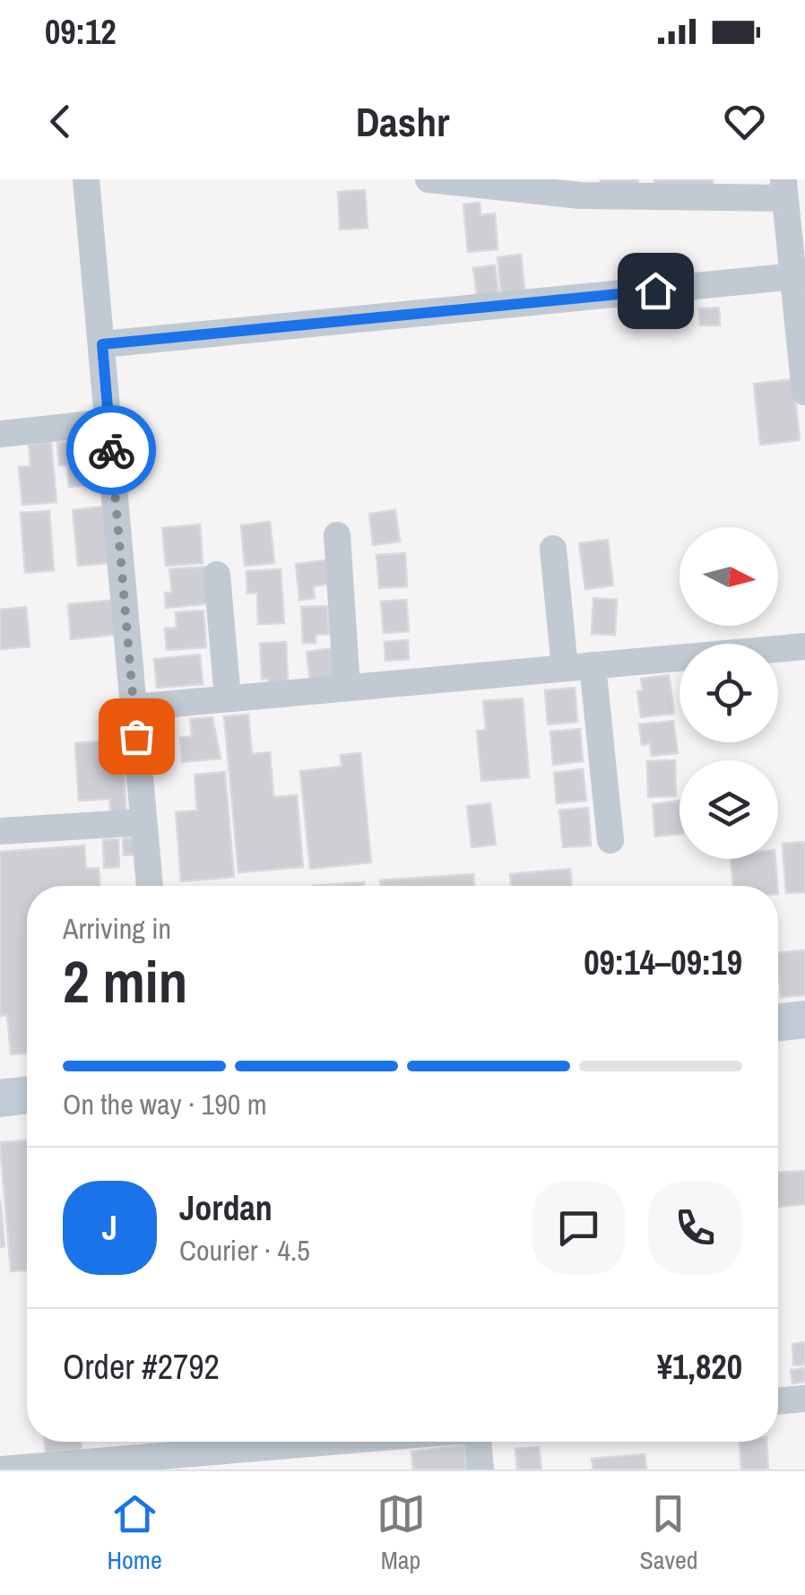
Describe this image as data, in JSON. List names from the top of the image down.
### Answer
{
  "north": "right",
  "page": {
    "status": "09:12",
    "header": "Dashr",
    "heading": ["2 min", "Arriving in", "09:14–09:19"],
    "panel": [
      "Jordan",
      "Courier · 4.5",
      "Order #2792",
      "¥1,820"
    ],
    "bar": "On the way · 190 m",
    "round": "J",
    "tabs": ["Home", "Map", "Saved"]
  }
}
